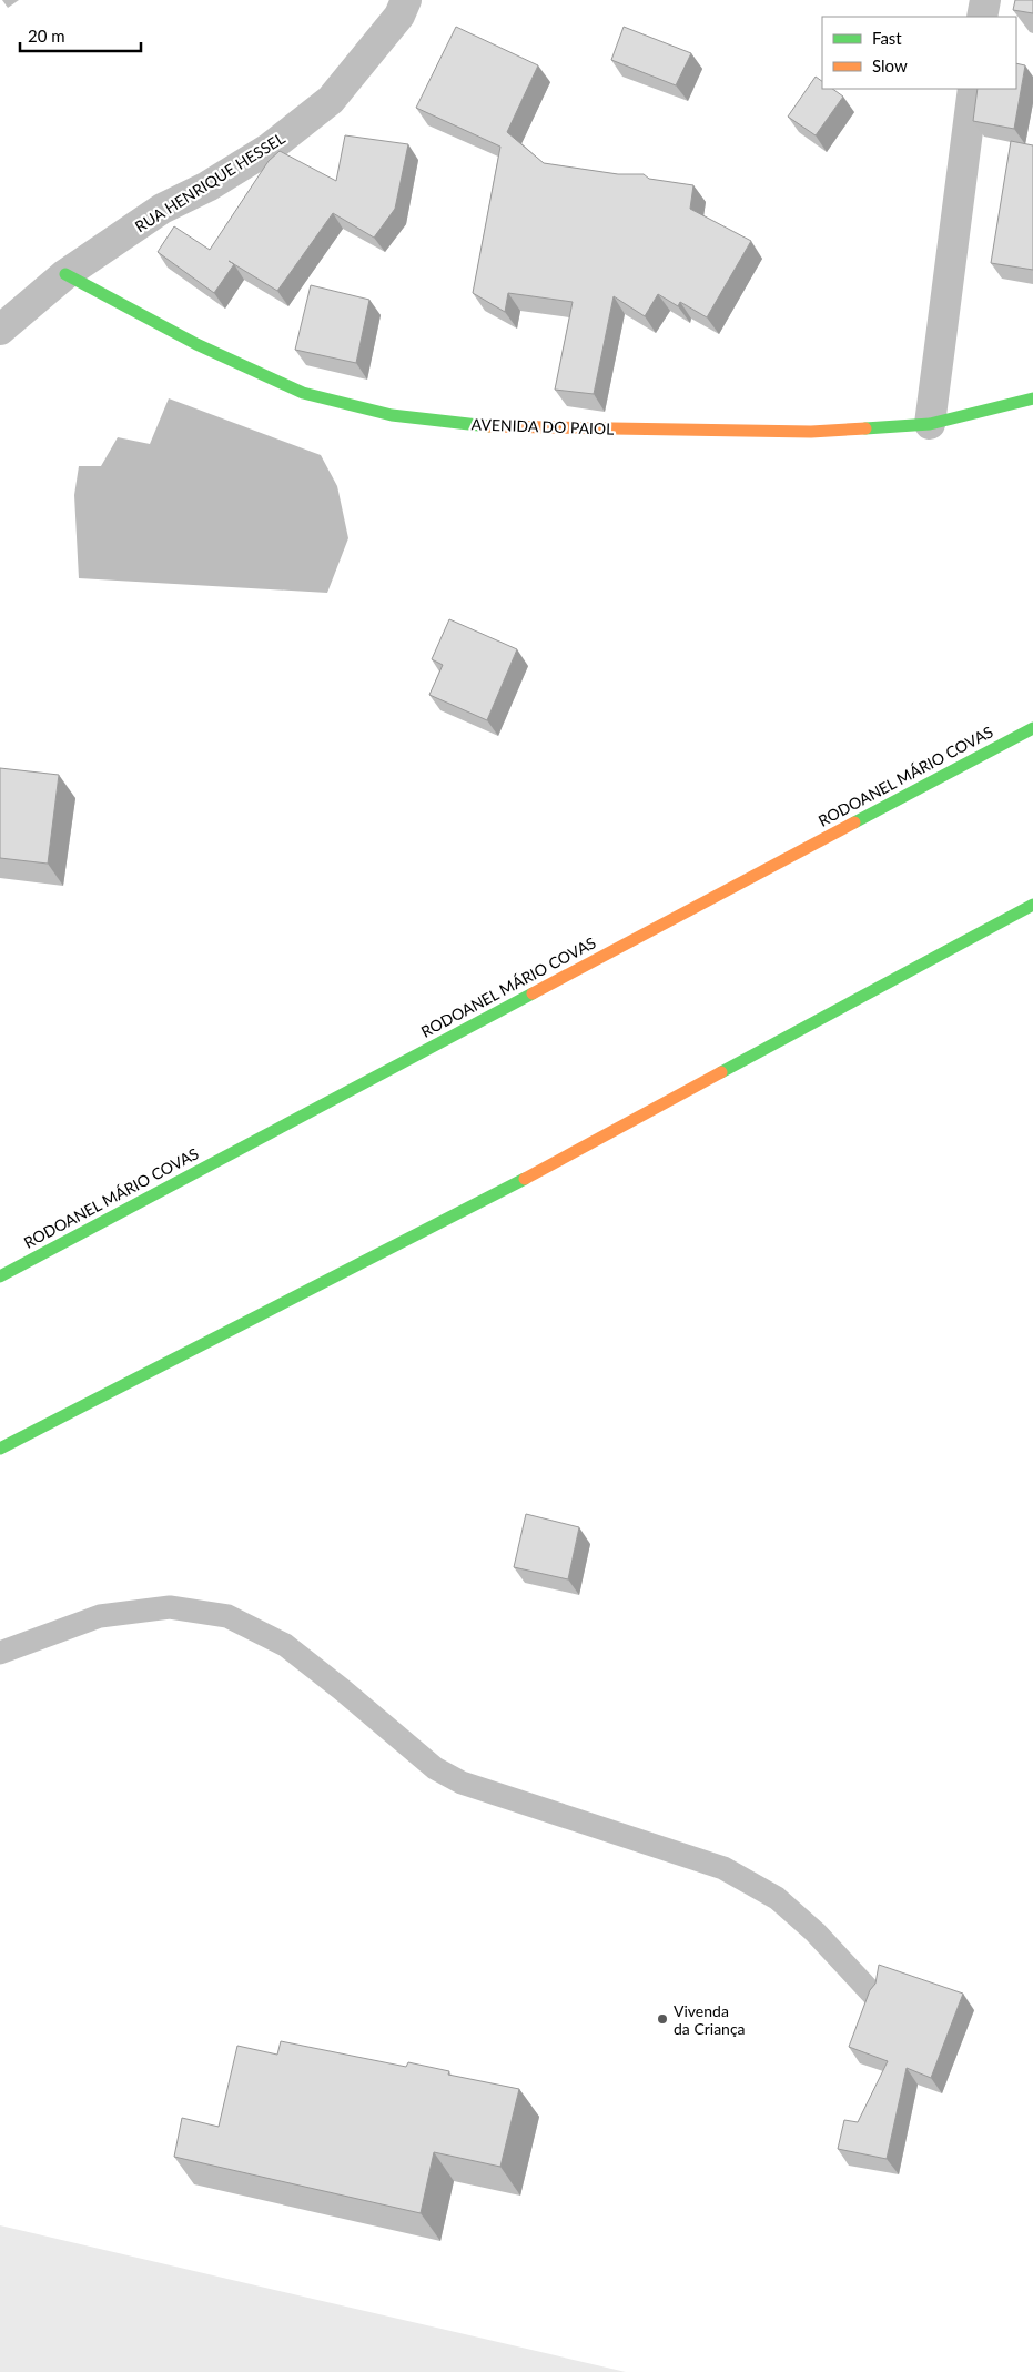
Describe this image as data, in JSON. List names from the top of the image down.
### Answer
{
  "streets": {
    "main road": ["AVENIDA DO PAIOL", "RODOANEL MÁRIO COVAS"],
    "street": ["RUA HENRIQUE HESSEL"]
  },
  "crossings": [
    ["RUA HENRIQUE HESSEL", "AVENIDA DO PAIOL"]
  ],
  "places": ["Vivenda da Criança"],
  "legend": ["Fast", "Slow"],
  "scale_bar": "20 m"
}
